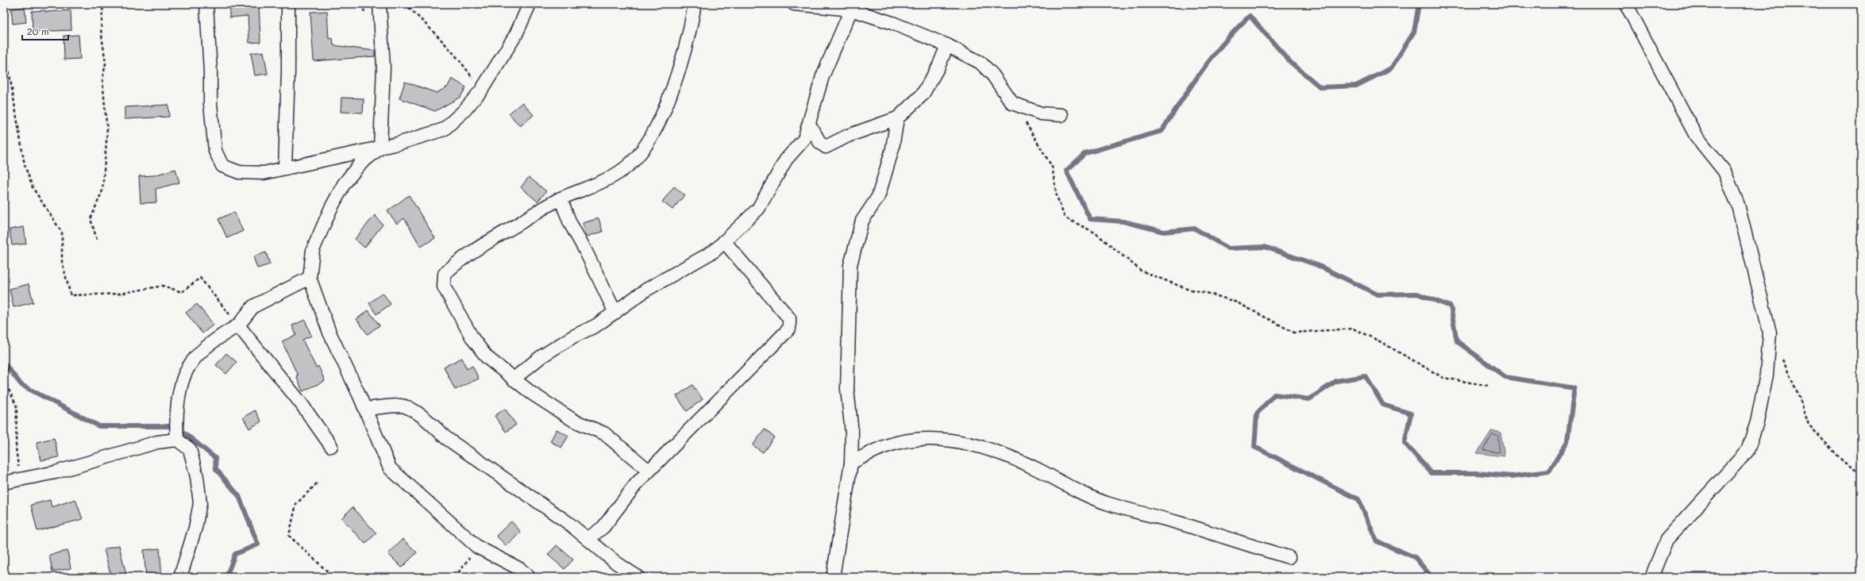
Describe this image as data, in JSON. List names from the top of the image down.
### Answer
{
  "scale_bar": "20 m"
}
